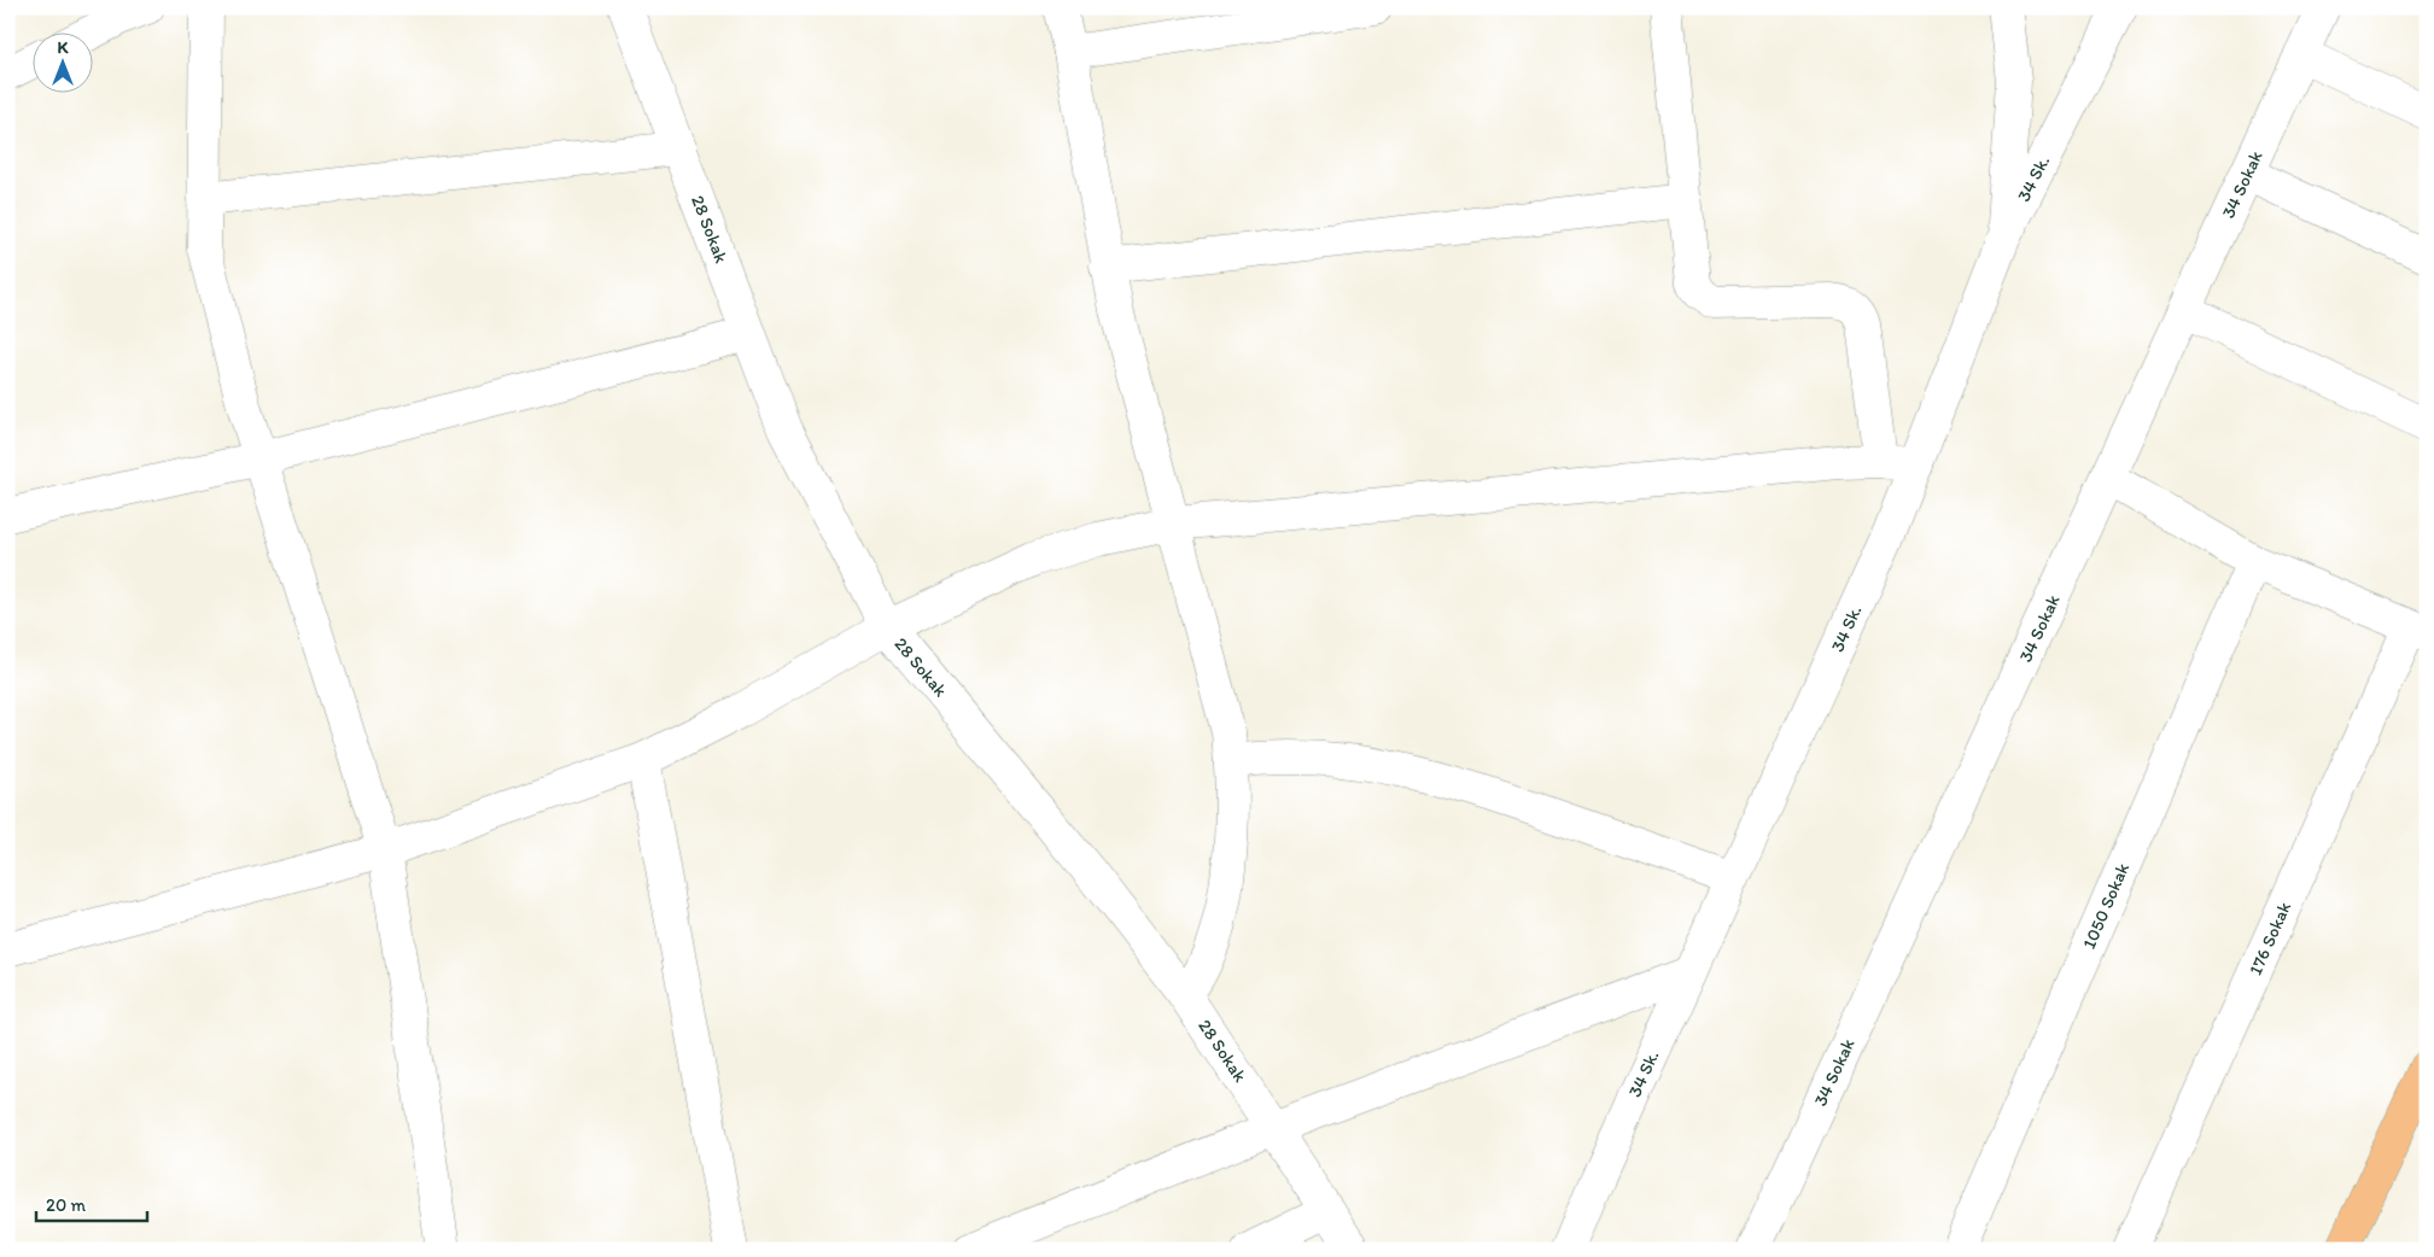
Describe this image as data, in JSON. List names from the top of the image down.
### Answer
{
  "streets": {
    "street": [
      "34 Sk.",
      "34 Sokak",
      "28 Sokak",
      "1050 Sokak",
      "176 Sokak"
    ]
  },
  "scale_bar": "20 m",
  "north": "top"
}
